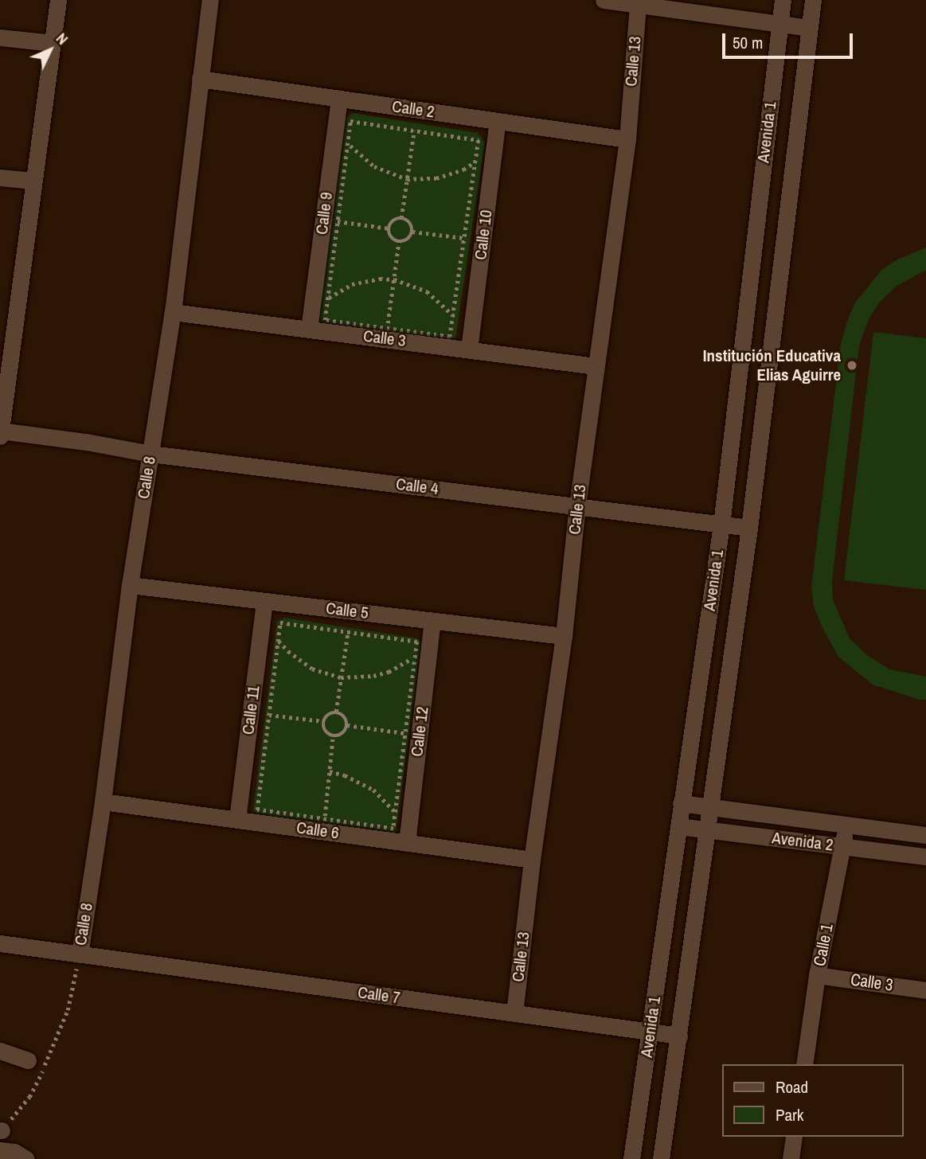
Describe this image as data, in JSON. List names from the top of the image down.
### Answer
{
  "streets": {
    "street": [
      "Calle 13",
      "Calle 2",
      "Avenida 1",
      "Calle 9",
      "Calle 10",
      "Calle 3",
      "Calle 8",
      "Calle 4",
      "Calle 5",
      "Calle 11",
      "Calle 12",
      "Calle 6",
      "Avenida 2",
      "Calle 1",
      "Calle 7"
    ]
  },
  "crossings": [
    ["Calle 13", "Calle 2"],
    ["Calle 13", "Calle 3"],
    ["Calle 13", "Calle 4"],
    ["Calle 13", "Calle 5"],
    ["Calle 13", "Calle 6"],
    ["Calle 13", "Calle 7"],
    ["Calle 2", "Calle 9"],
    ["Calle 2", "Calle 10"],
    ["Calle 2", "Calle 8"],
    ["Avenida 1", "Calle 4"],
    ["Avenida 1", "Avenida 2"],
    ["Avenida 1", "Calle 7"],
    ["Calle 9", "Calle 3"],
    ["Calle 10", "Calle 3"],
    ["Calle 3", "Calle 8"],
    ["Calle 3", "Calle 1"],
    ["Calle 8", "Calle 4"],
    ["Calle 8", "Calle 5"],
    ["Calle 8", "Calle 6"],
    ["Calle 8", "Calle 7"],
    ["Calle 5", "Calle 11"],
    ["Calle 5", "Calle 12"],
    ["Calle 11", "Calle 6"],
    ["Calle 12", "Calle 6"],
    ["Avenida 2", "Calle 1"]
  ],
  "places": ["Institución Educativa Elias Aguirre"],
  "legend": ["Road", "Park"],
  "scale_bar": "50 m",
  "north": "top right"
}
